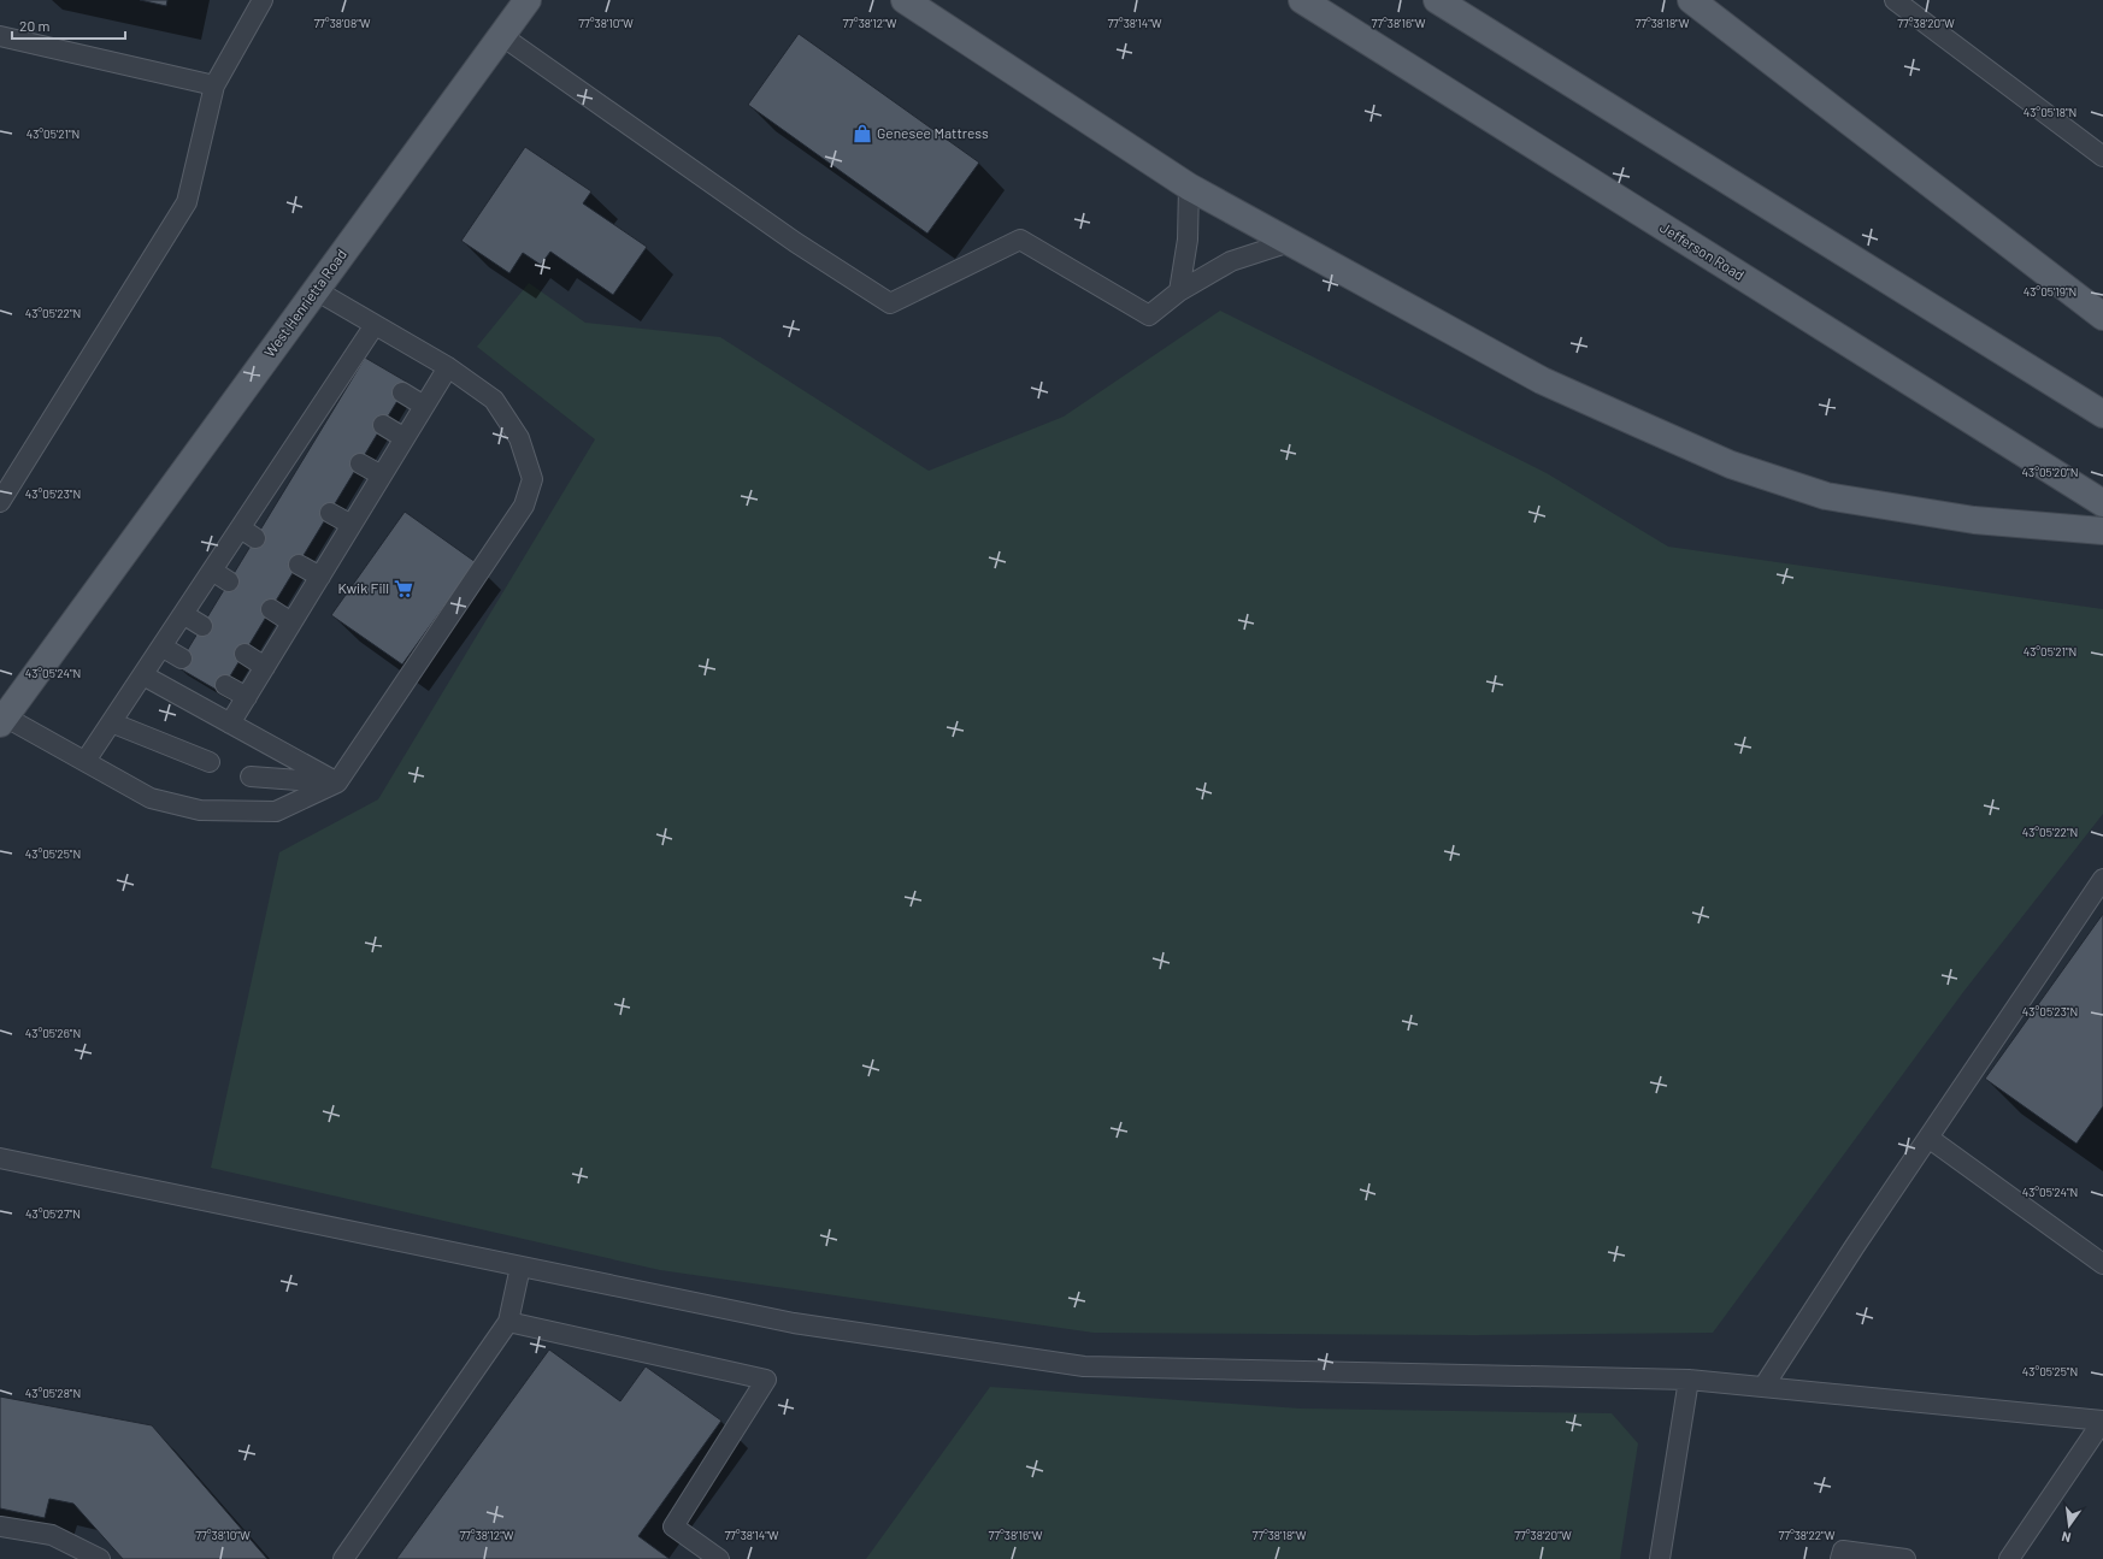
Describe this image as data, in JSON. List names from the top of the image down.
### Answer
{
  "streets": {
    "main road": ["Jefferson Road", "West Henrietta Road"]
  },
  "places": {
    "shop": ["Genesee Mattress"],
    "supermarket": ["Kwik Fill"]
  },
  "scale_bar": "20 m",
  "north": "bottom",
  "coordinates": [
    "77°38'08\"W",
    "77°38'10\"W",
    "77°38'12\"W",
    "77°38'14\"W",
    "77°38'16\"W",
    "77°38'18\"W",
    "77°38'20\"W",
    "43°05'18\"N",
    "43°05'21\"N",
    "43°05'19\"N",
    "43°05'22\"N",
    "43°05'20\"N",
    "43°05'23\"N",
    "43°05'24\"N",
    "43°05'25\"N",
    "43°05'26\"N",
    "43°05'27\"N",
    "43°05'28\"N",
    "77°38'22\"W"
  ]
}
